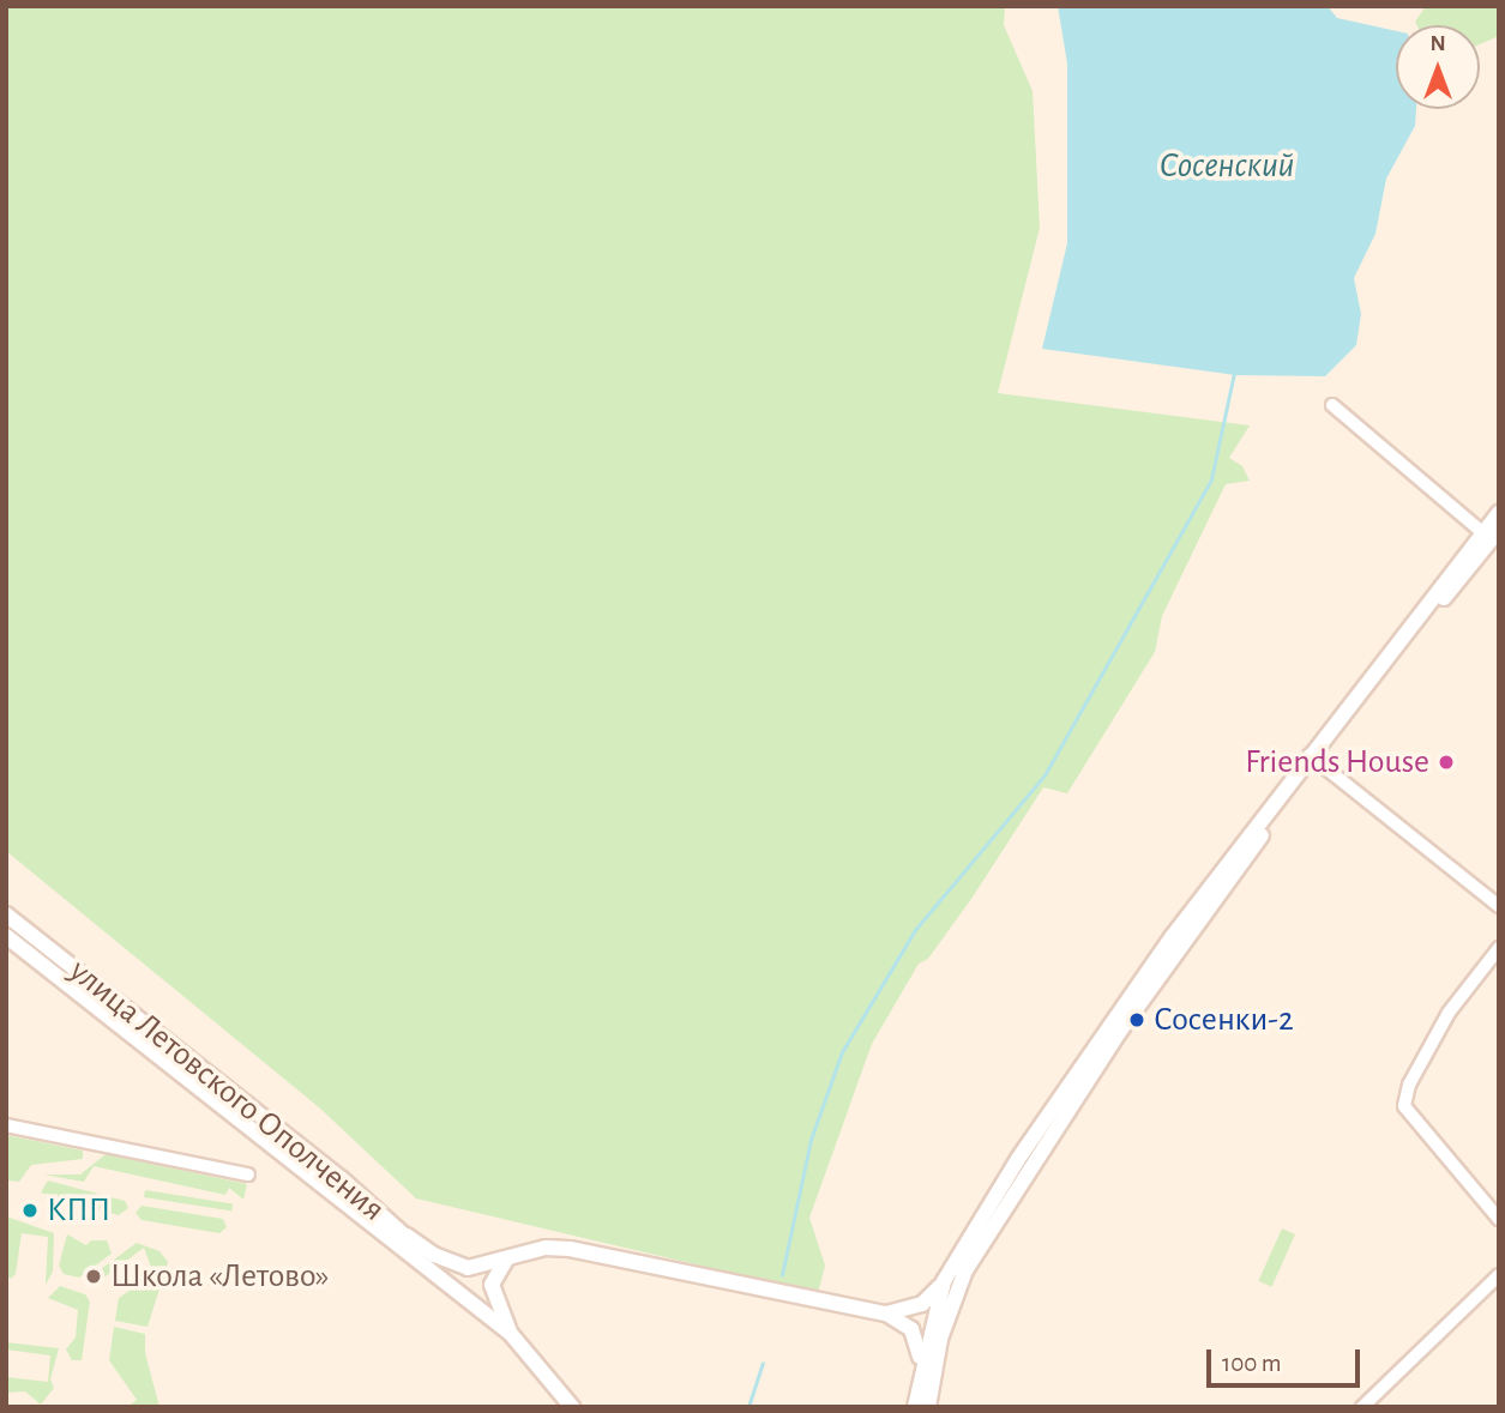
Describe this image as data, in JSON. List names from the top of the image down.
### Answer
{
  "streets": {
    "main road": ["улица Летовского Ополчения"]
  },
  "water": ["Сосенский"],
  "places": [
    "Friends House",
    "Сосенки-2",
    "КПП",
    "Школа «Летово»"
  ],
  "scale_bar": "100 m",
  "north": "top"
}
